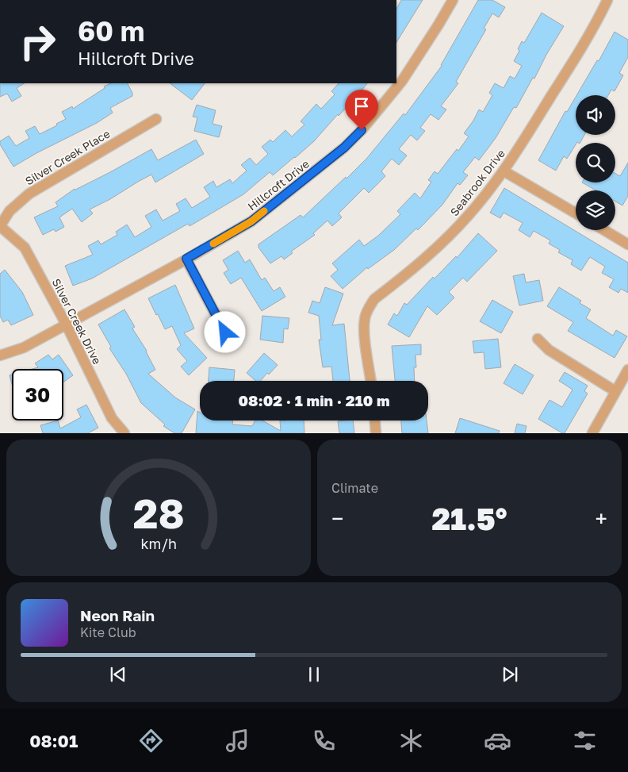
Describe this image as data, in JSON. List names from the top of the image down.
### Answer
{
  "streets": {
    "street": [
      "Silver Creek Place",
      "Seabrook Drive",
      "Hillcroft Drive",
      "Silver Creek Drive"
    ]
  },
  "crossings": [
    ["Silver Creek Place", "Silver Creek Drive"],
    ["Hillcroft Drive", "Silver Creek Drive"]
  ],
  "page": {
    "turn": ["60 m", "Hillcroft Drive"],
    "limit": "30",
    "trip": "08:02 · 1 min · 210 m",
    "tile": "Climate",
    "heat": ["−", "21.5°", "+"],
    "song": ["Neon Rain", "Kite Club"],
    "tabs": "08:01",
    "gauge": ["28", "km/h"]
  }
}
